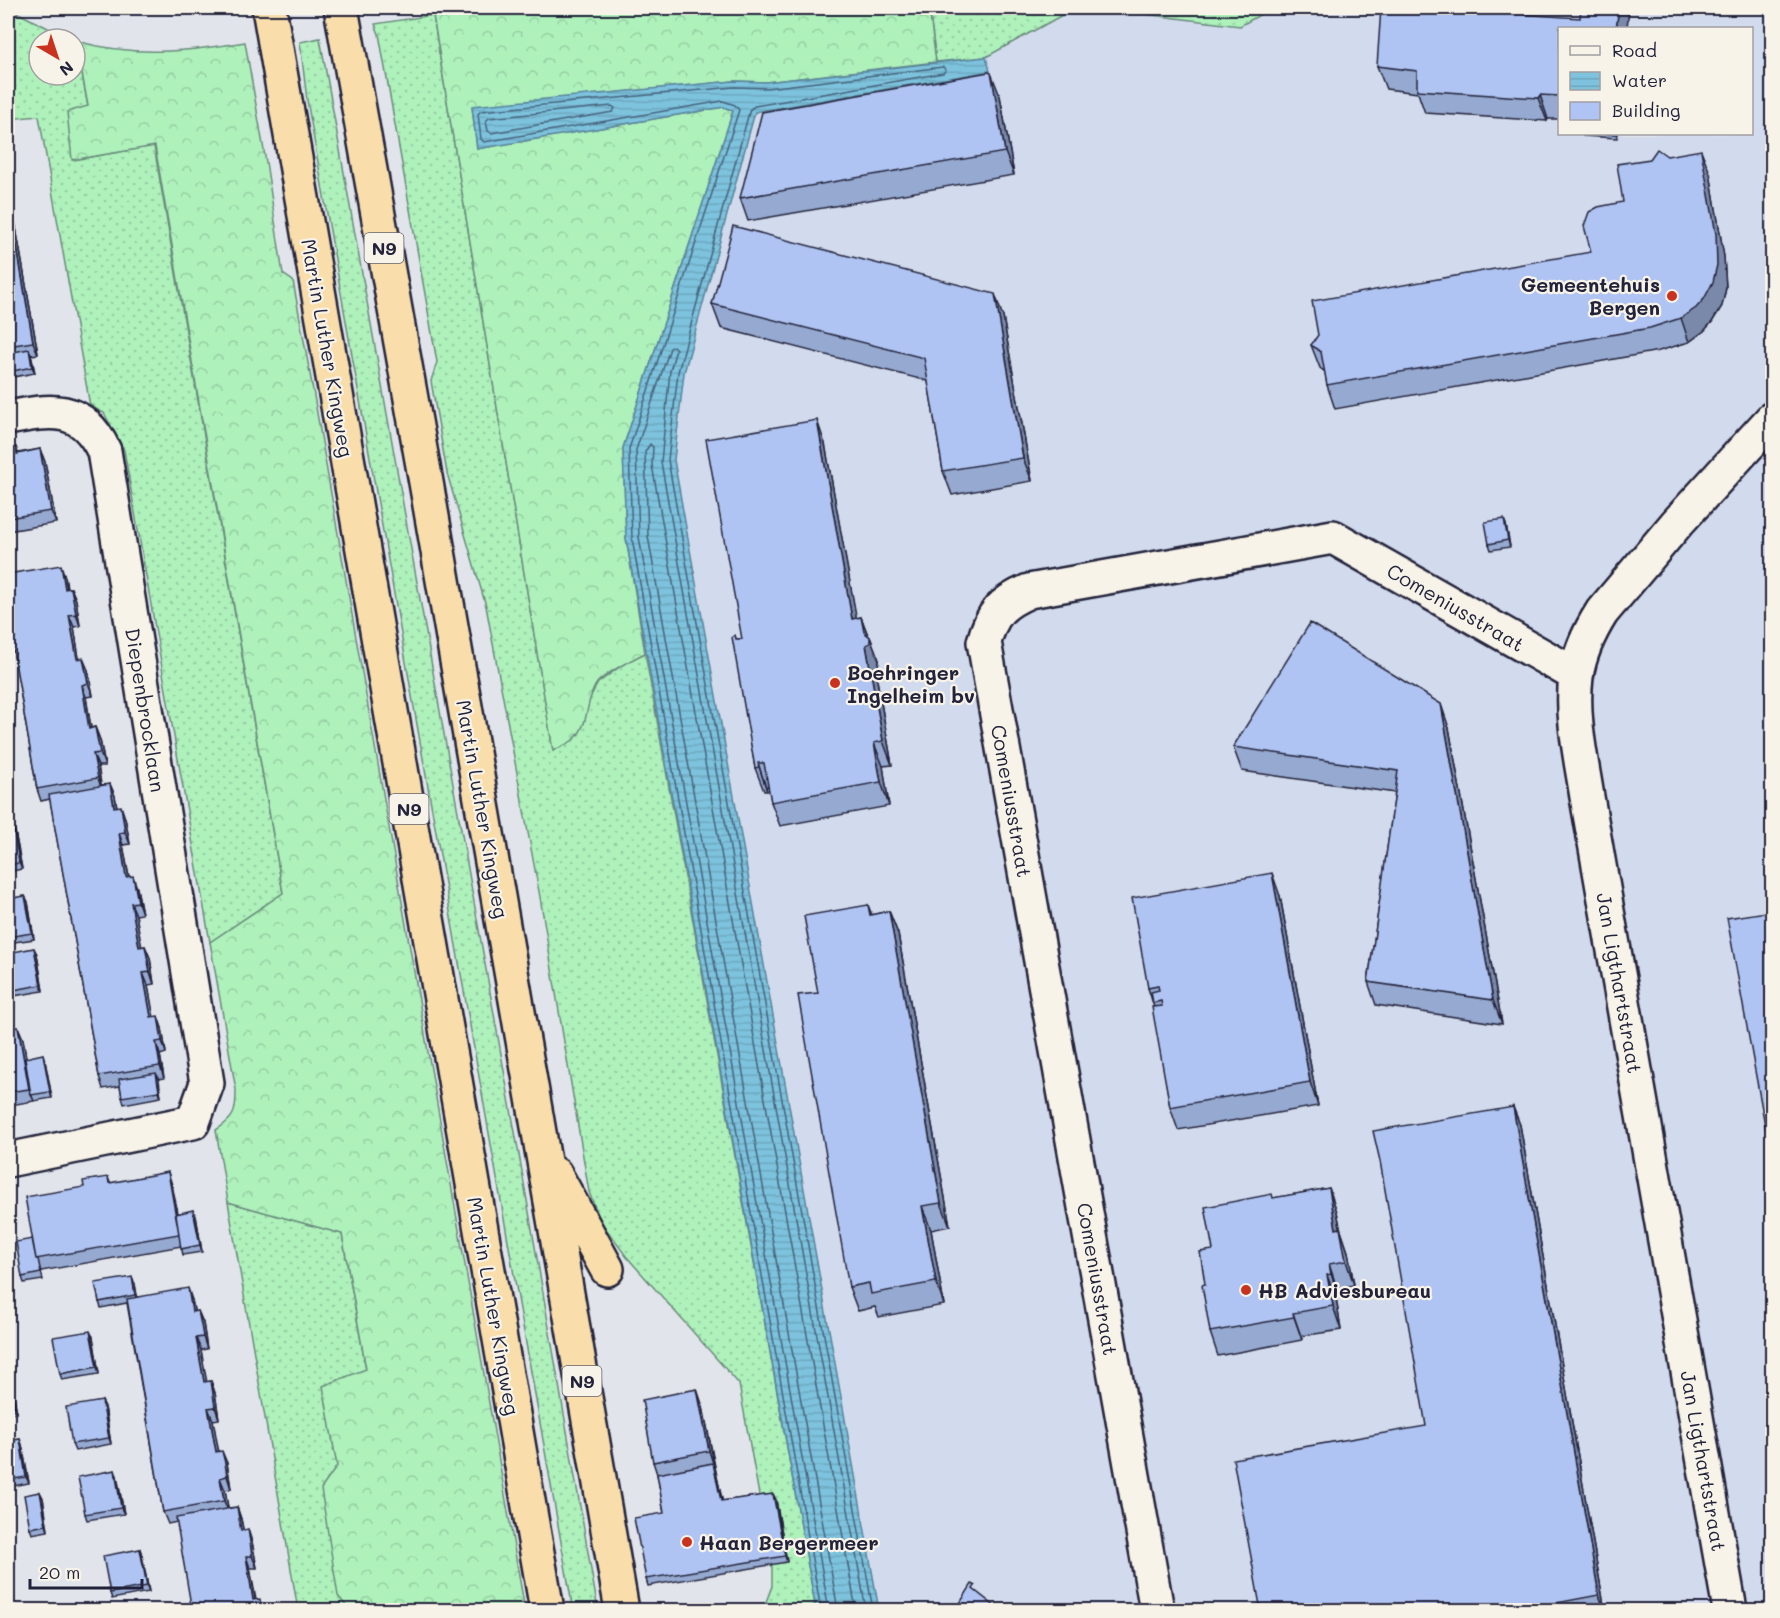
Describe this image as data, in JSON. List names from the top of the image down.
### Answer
{
  "streets": {
    "highway": ["N9", "Martin Luther Kingweg"],
    "street": ["Comeniusstraat", "Diepenbrocklaan", "Jan Ligthartstraat"]
  },
  "crossings": [
    ["N9", "Martin Luther Kingweg"],
    ["Comeniusstraat", "Jan Ligthartstraat"]
  ],
  "places": [
    "Gemeentehuis Bergen",
    "Boehringer Ingelheim bv",
    "HB Adviesbureau",
    "Haan Bergermeer"
  ],
  "legend": ["Road", "Water", "Building"],
  "scale_bar": "20 m",
  "north": "bottom right"
}
